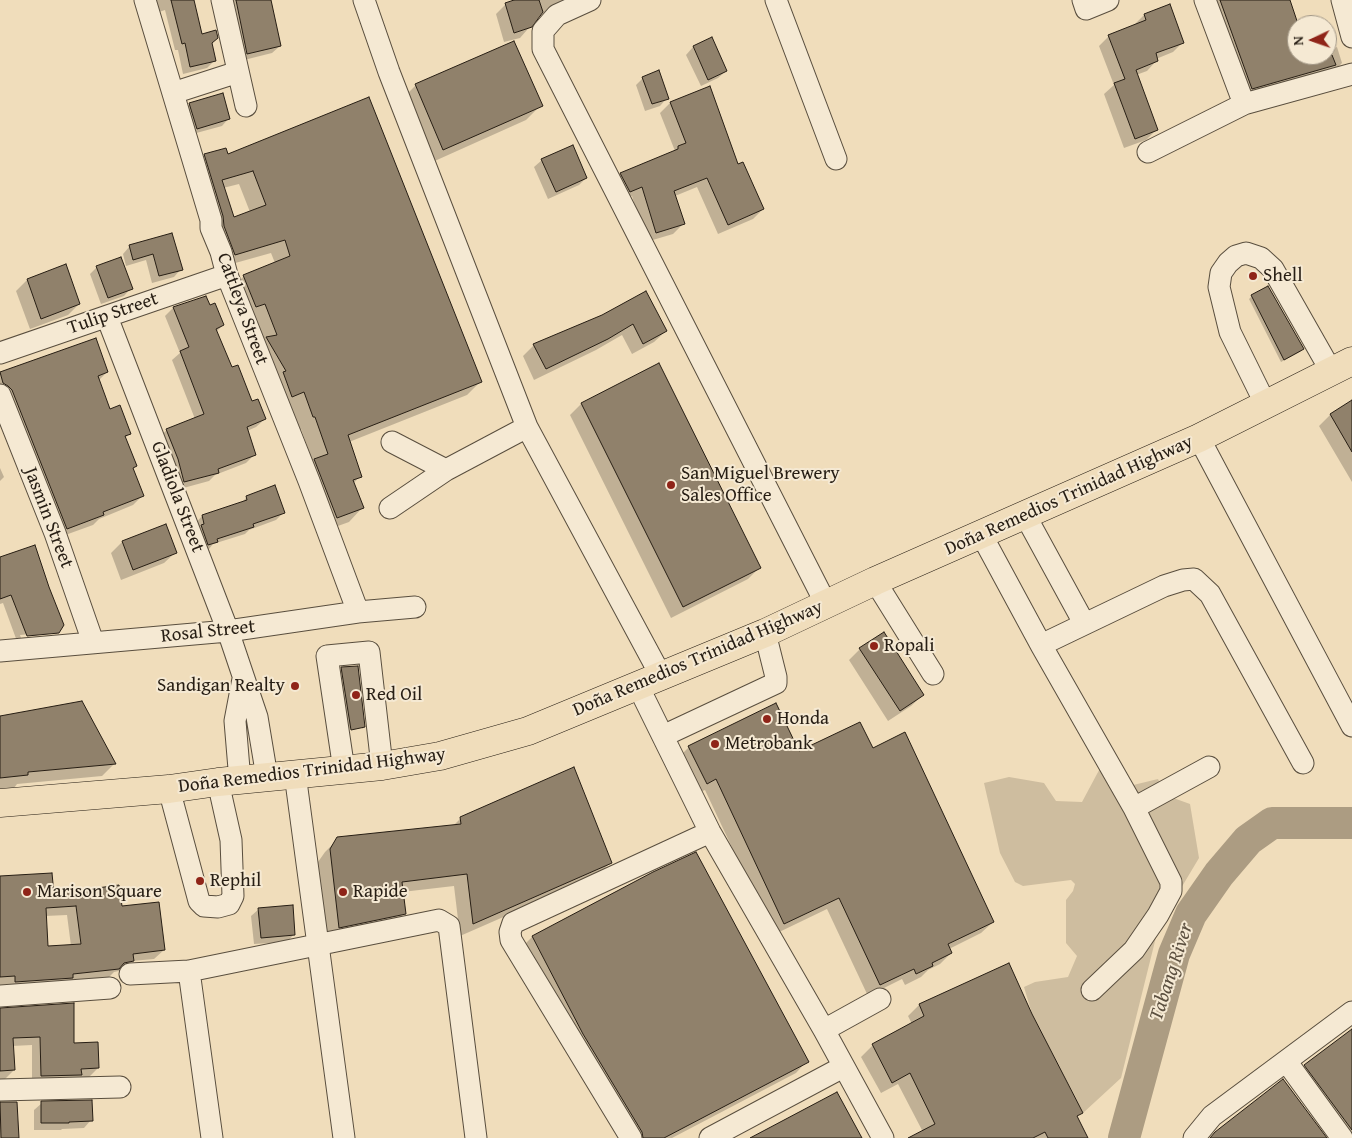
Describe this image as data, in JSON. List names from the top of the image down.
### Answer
{
  "streets": {
    "highway": ["Doña Remedios Trinidad Highway"],
    "street": [
      "Cattleya Street",
      "Tulip Street",
      "Gladiola Street",
      "Jasmin Street",
      "Rosal Street"
    ]
  },
  "crossings": [
    ["Cattleya Street", "Tulip Street"],
    ["Cattleya Street", "Rosal Street"],
    ["Tulip Street", "Gladiola Street"],
    ["Doña Remedios Trinidad Highway", "Gladiola Street"],
    ["Gladiola Street", "Rosal Street"],
    ["Jasmin Street", "Rosal Street"]
  ],
  "water": ["Tabang River"],
  "places": [
    "Shell",
    "San Miguel Brewery Sales Office",
    "Ropali",
    "Sandigan Realty",
    "Red Oil",
    "Honda",
    "Metrobank",
    "Rephil",
    "Marison Square",
    "Rapide"
  ],
  "north": "left"
}
